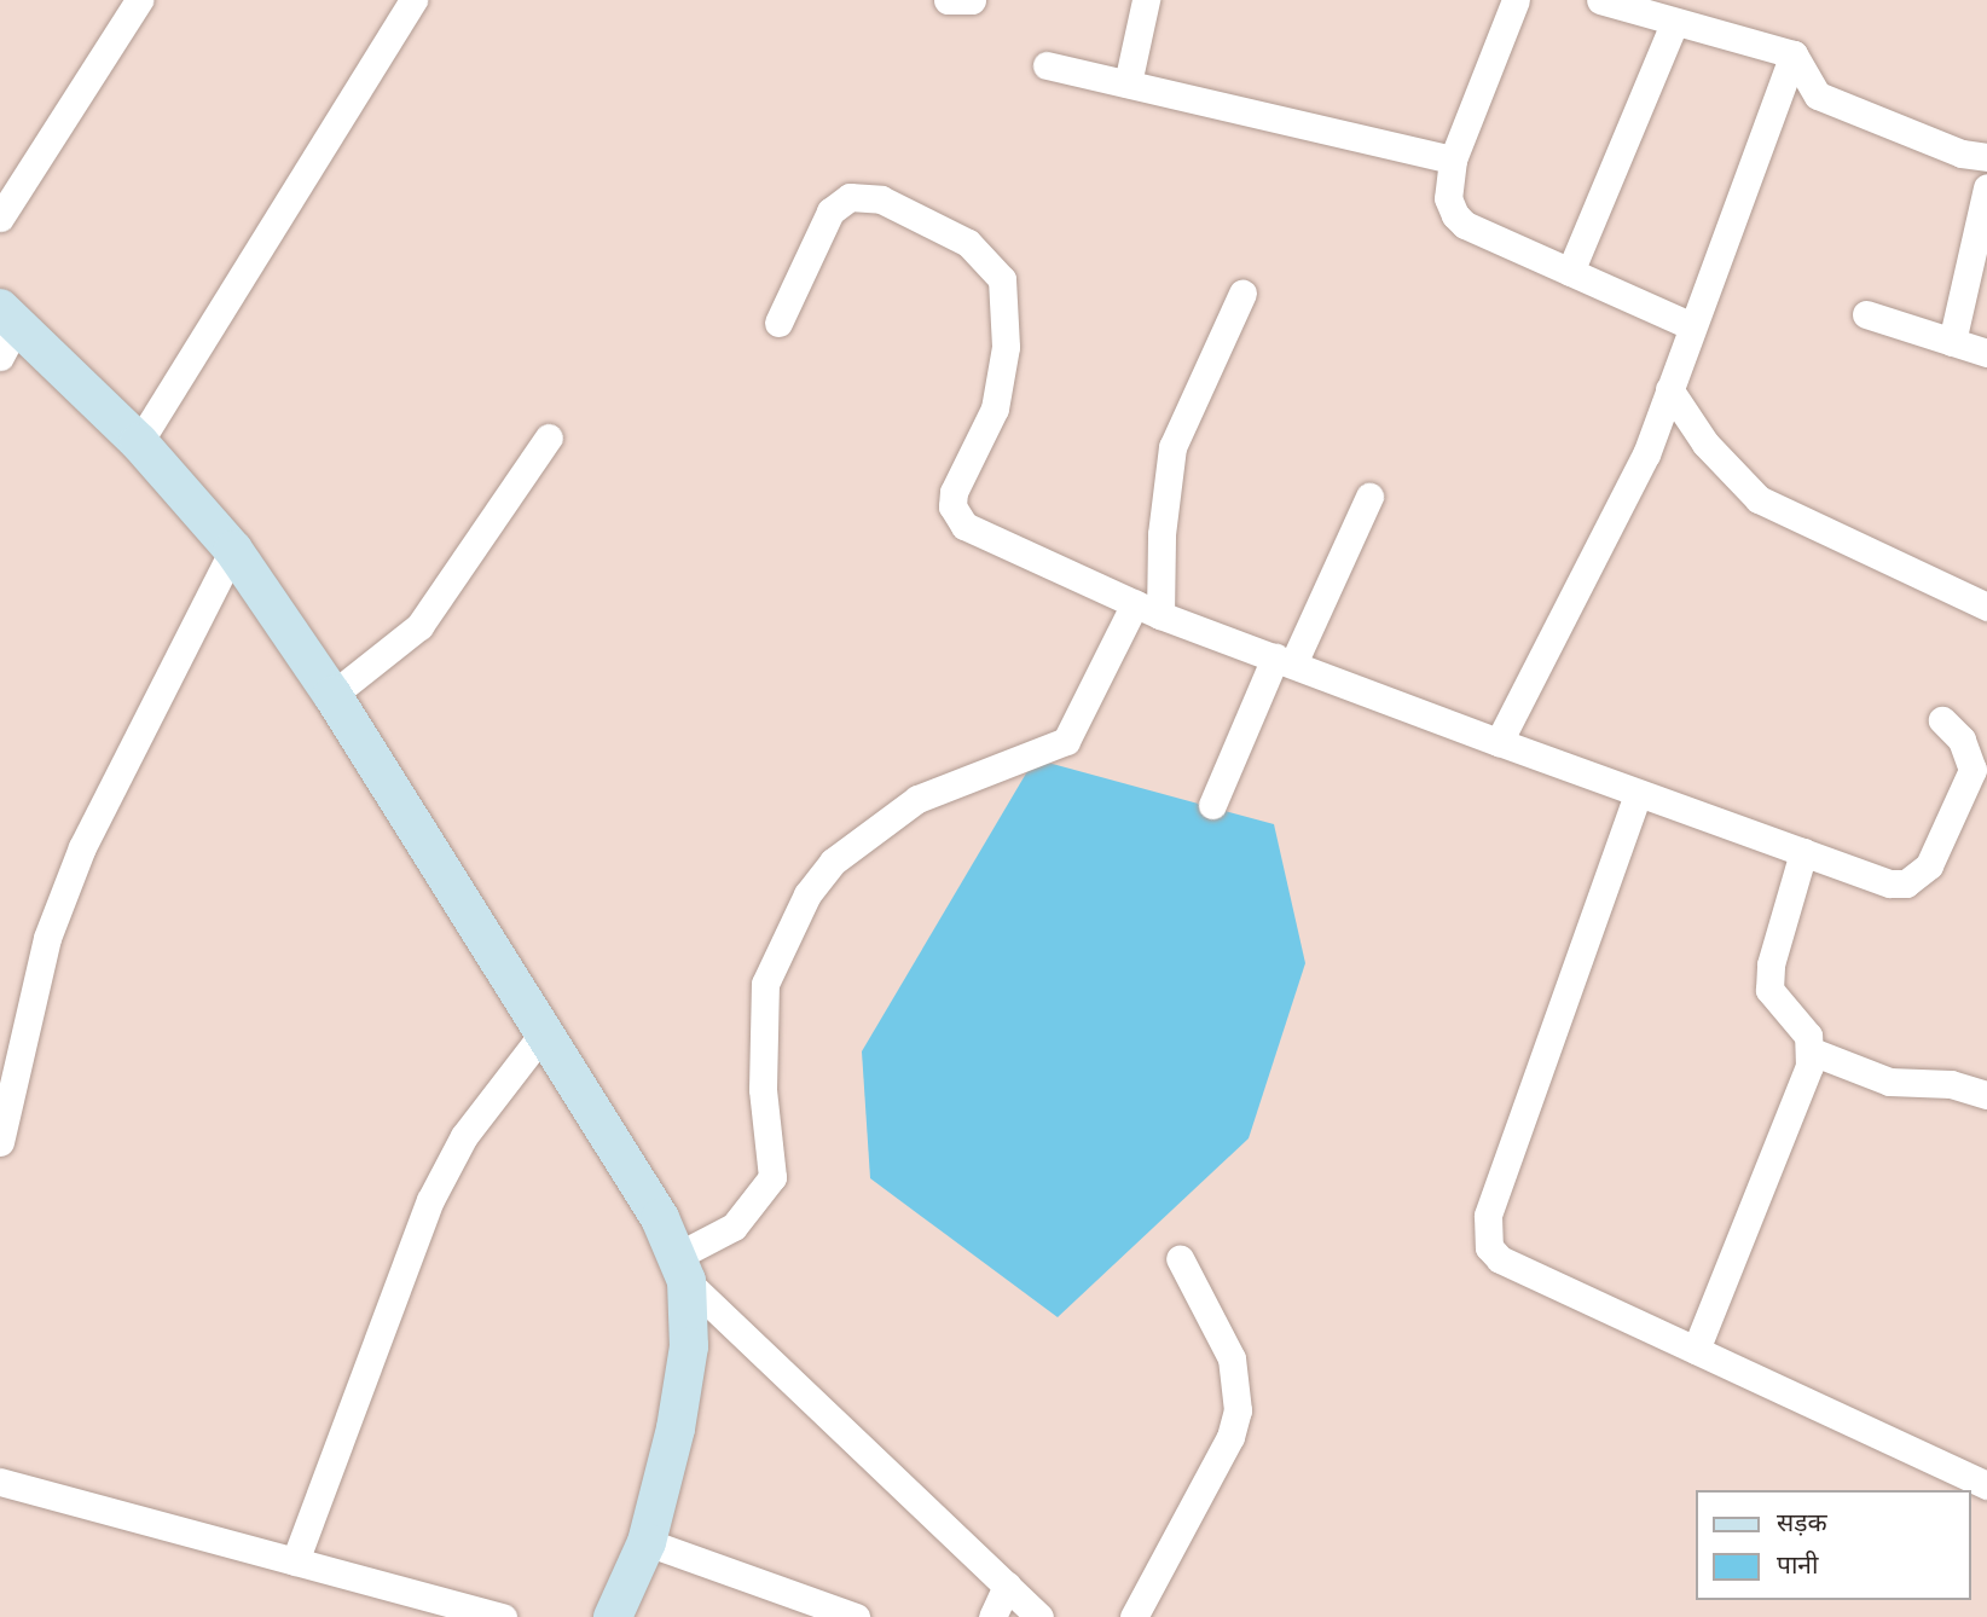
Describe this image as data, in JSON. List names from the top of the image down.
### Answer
{
  "legend": ["सड़क", "पानी"]
}
